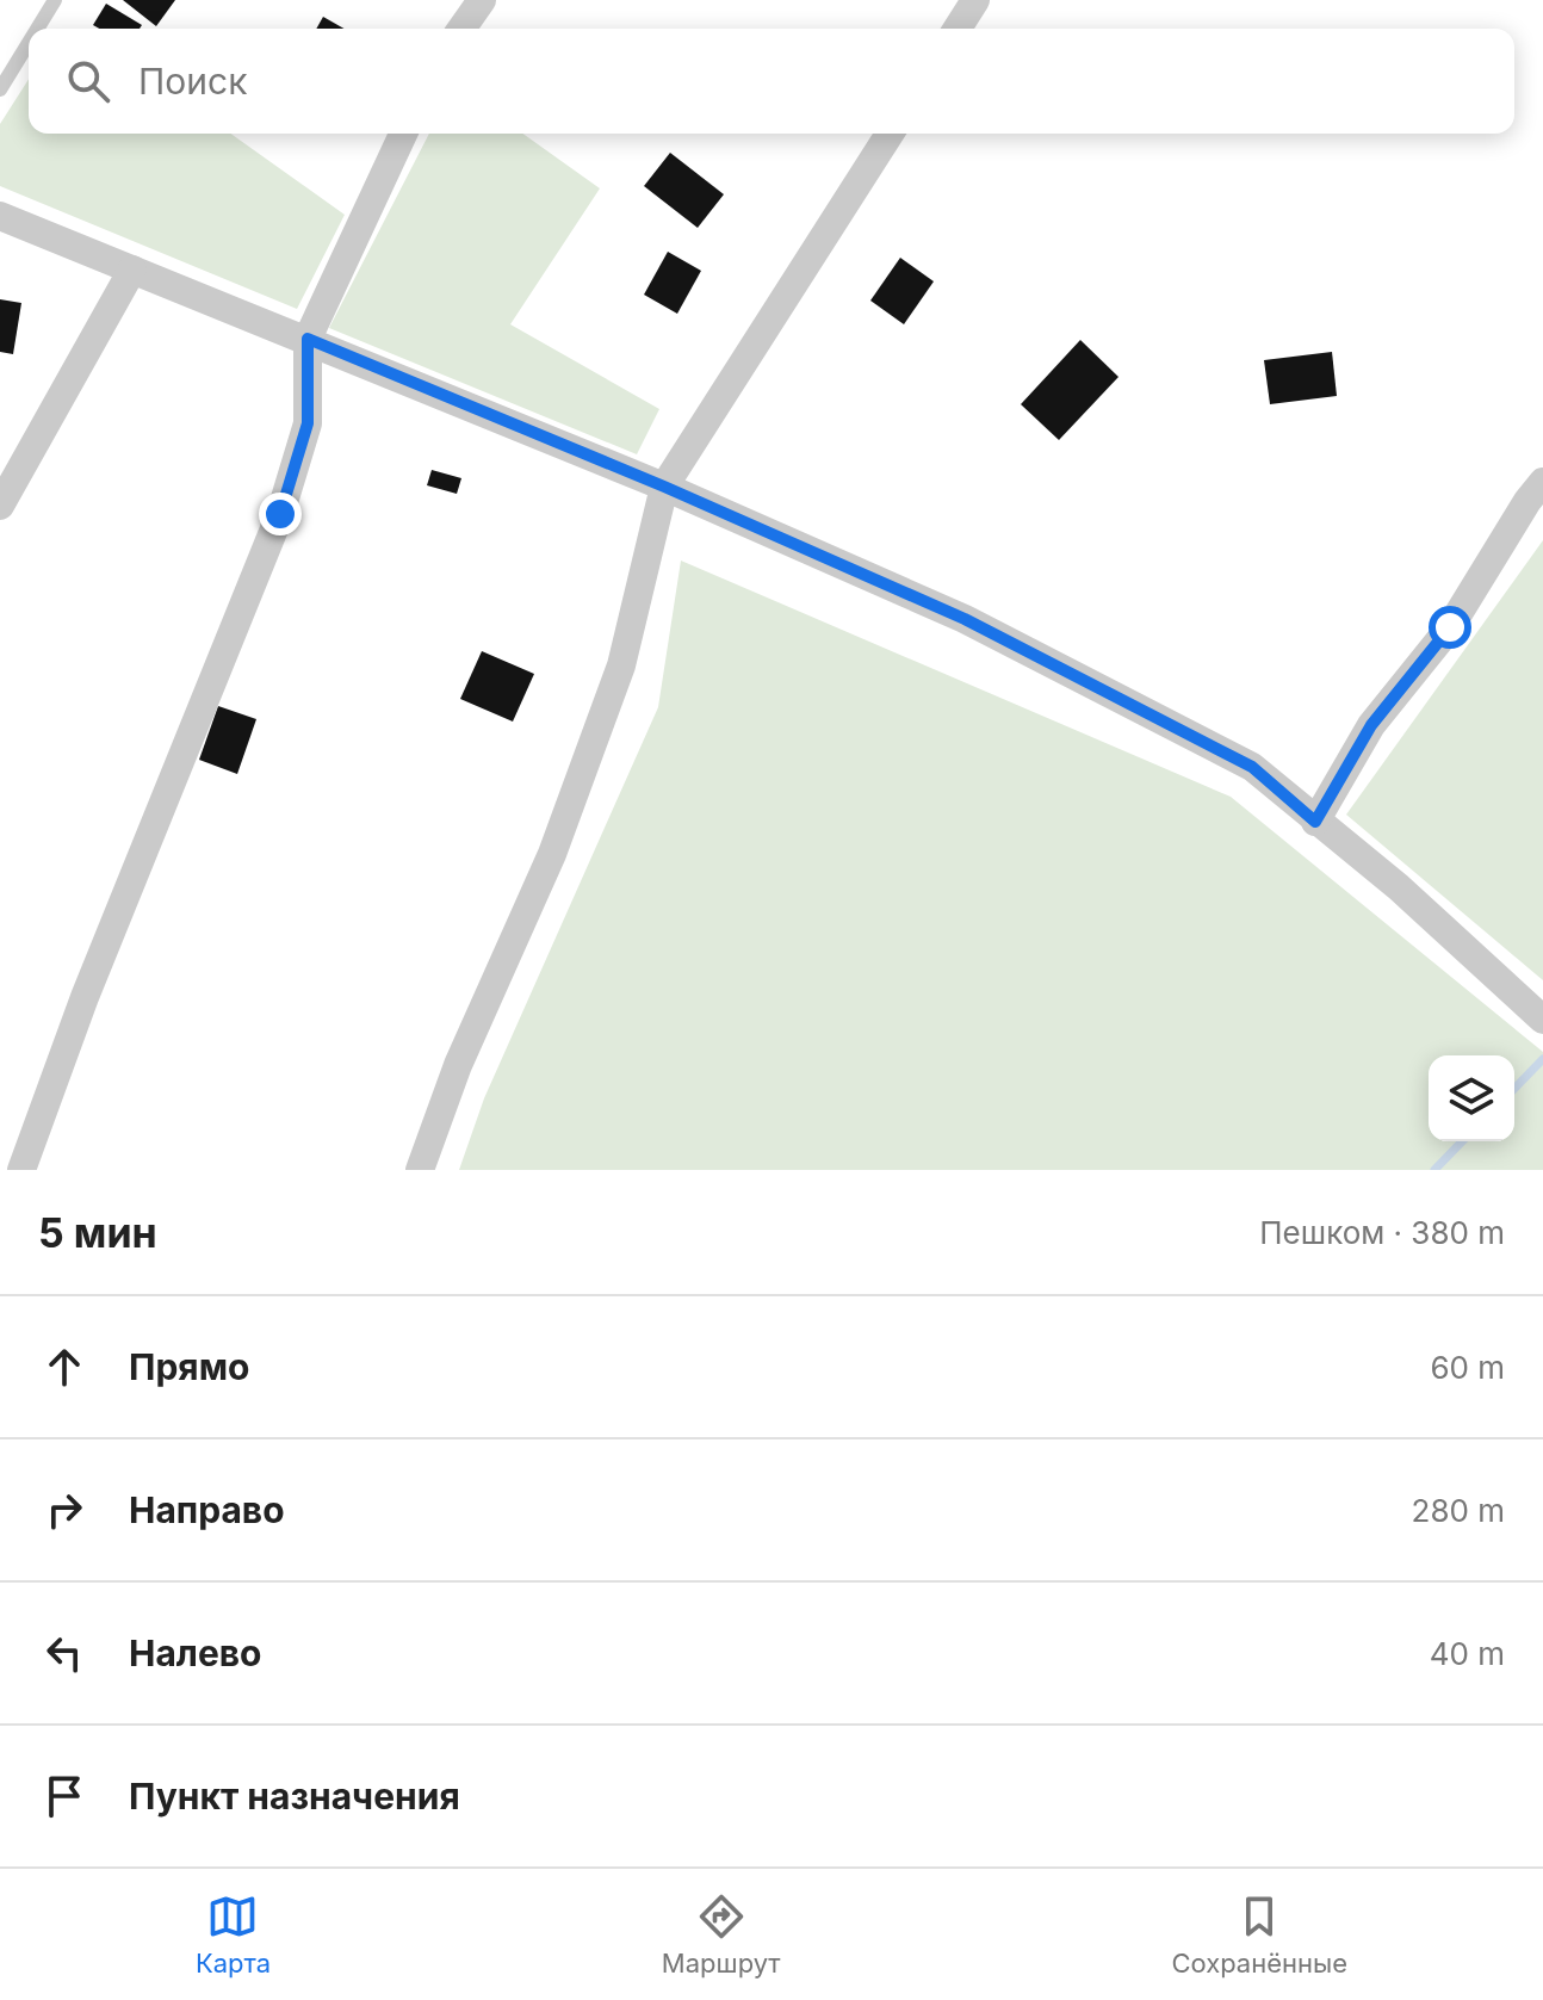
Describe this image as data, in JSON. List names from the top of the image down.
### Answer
{
  "page": {
    "search": "Поиск",
    "heading": ["5 мин", "Пешком · 380 m"],
    "list": [
      ["Прямо", "60 m"],
      ["Направо", "280 m"],
      ["Налево", "40 m"],
      "Пункт назначения"
    ],
    "nav": ["Карта", "Маршрут", "Сохранённые"]
  }
}
